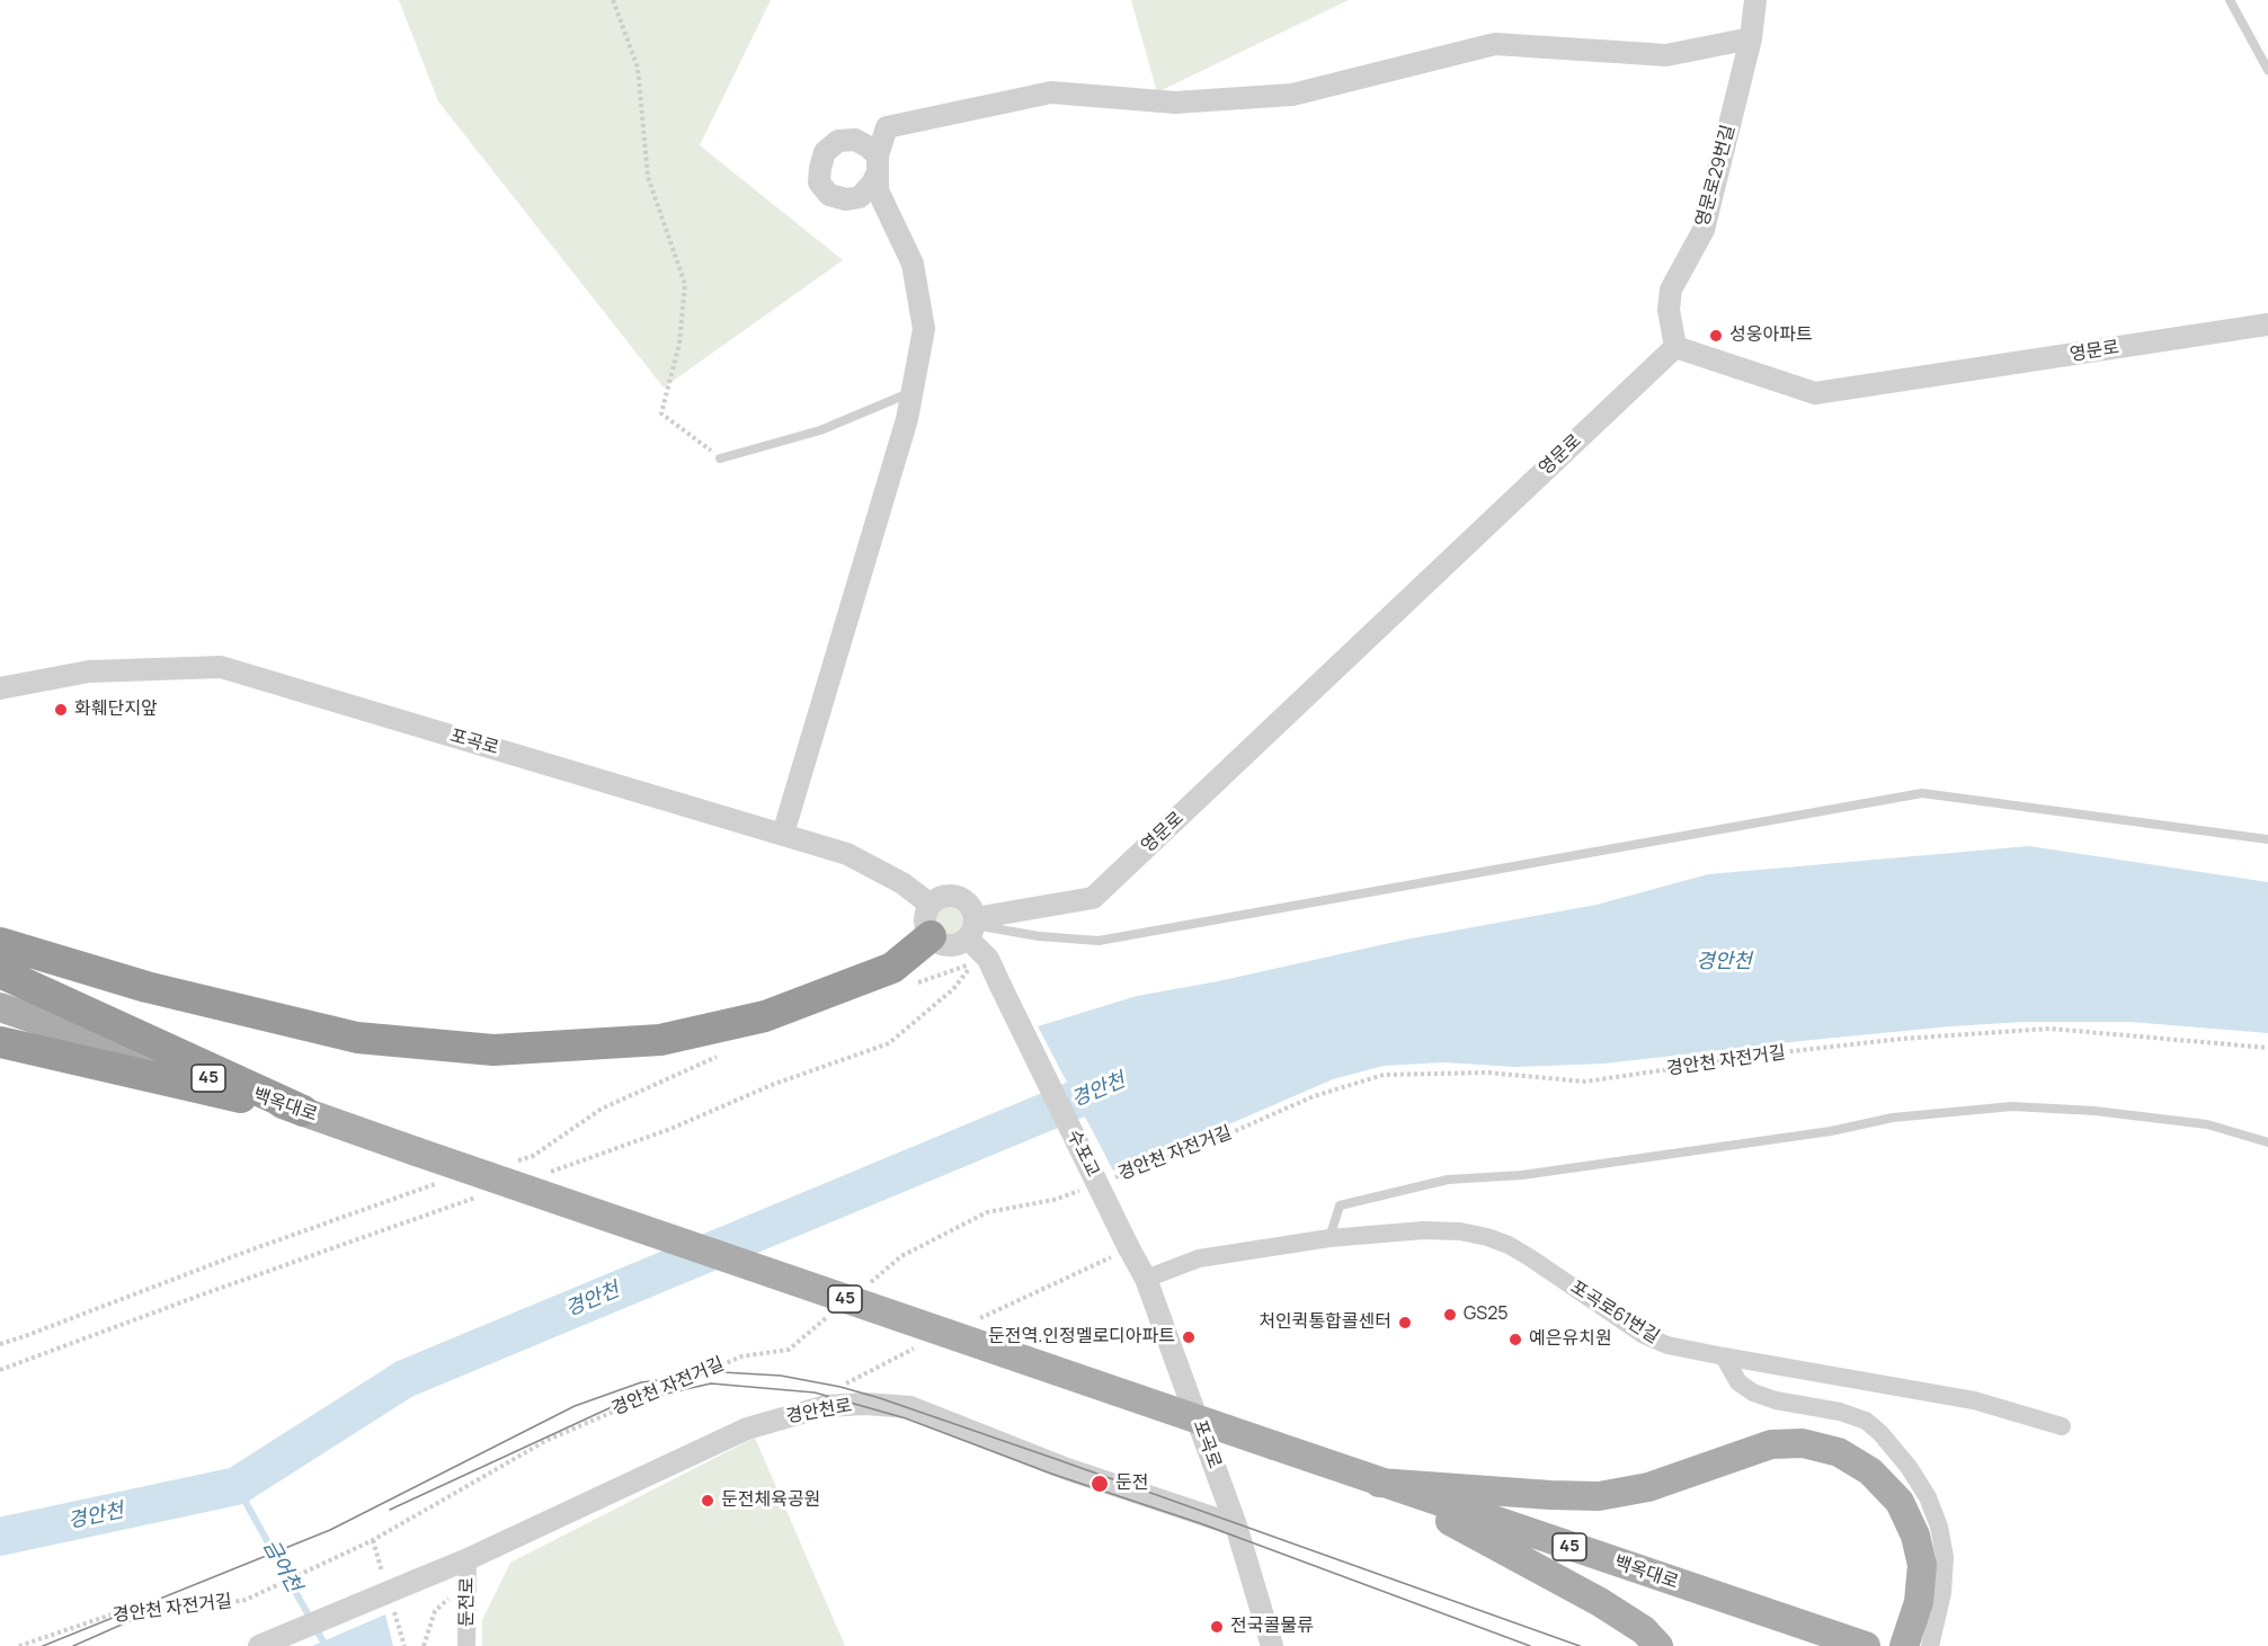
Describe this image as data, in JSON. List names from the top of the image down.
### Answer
{
  "streets": {
    "main road": ["45", "백옥대로"],
    "street": [
      "영문로29번길",
      "영문로",
      "포곡로",
      "수포교",
      "포곡로61번길",
      "경안천로",
      "둔전로"
    ],
    "path": ["경안천 자전거길"]
  },
  "crossings": [
    ["영문로29번길", "영문로"],
    ["영문로", "포곡로"],
    ["영문로", "수포교"],
    ["포곡로", "수포교"],
    ["포곡로", "포곡로61번길"],
    ["포곡로", "경안천로"],
    ["경안천로", "둔전로"]
  ],
  "water": ["경안천", "금어천"],
  "places": [
    "성웅아파트",
    "화훼단지앞",
    "GS25",
    "처인퀵통합콜센터",
    "둔전역.인정멜로디아파트",
    "예은유치원",
    "둔전",
    "둔전체육공원",
    "전국콜물류"
  ]
}
